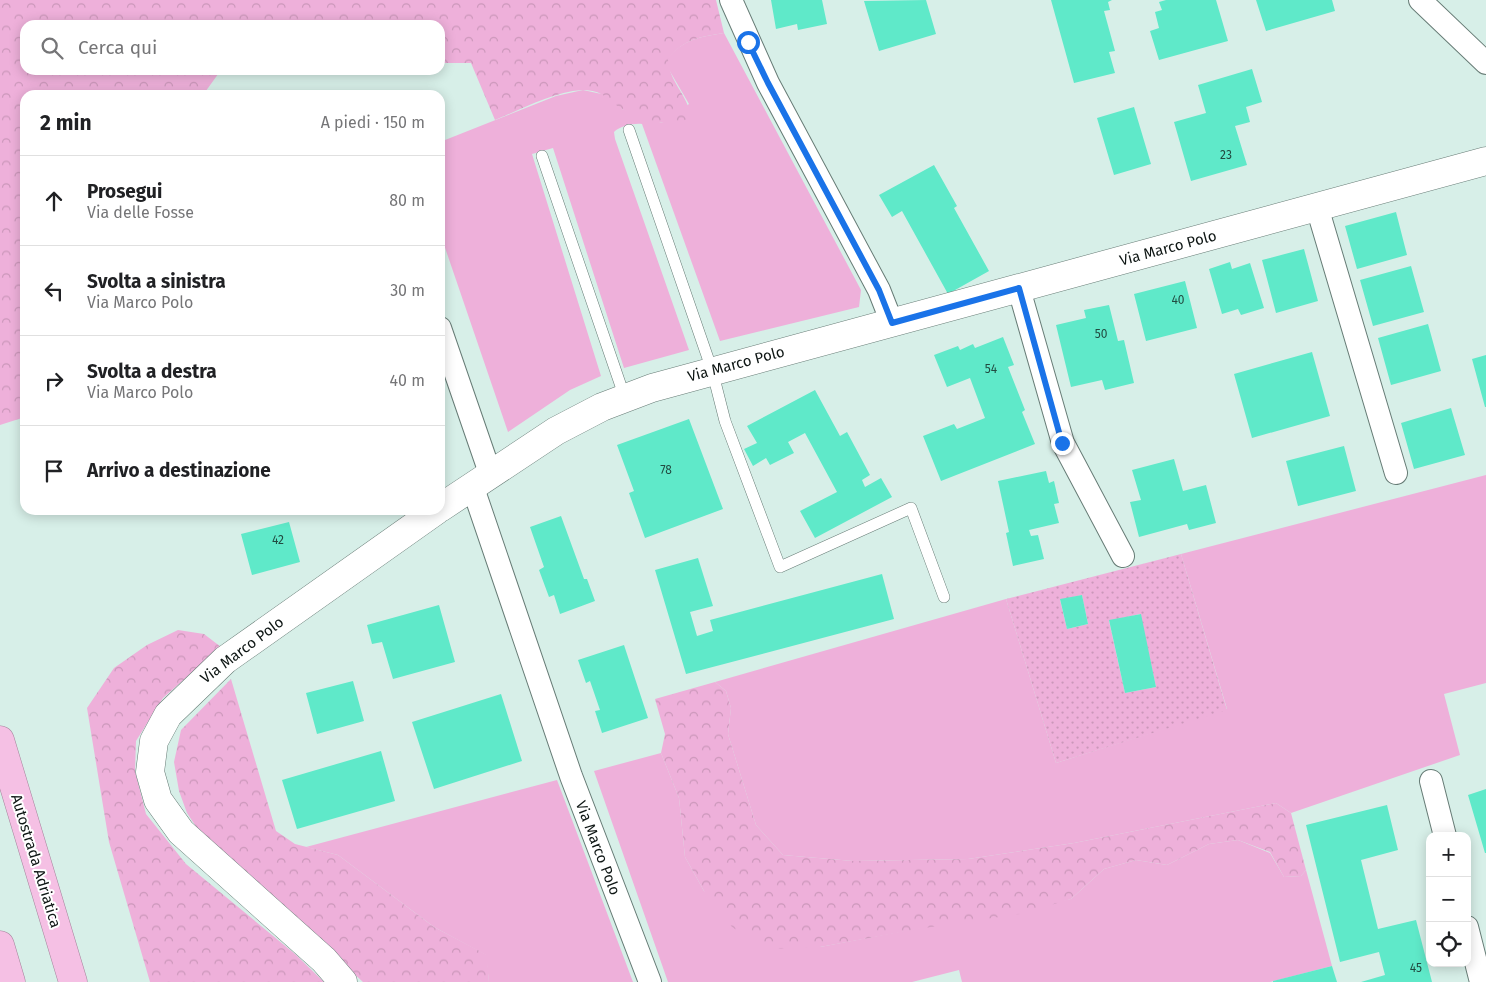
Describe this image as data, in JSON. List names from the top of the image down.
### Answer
{
  "streets": {
    "highway": ["Autostrada Adriatica"],
    "street": ["Via Marco Polo"]
  },
  "house_numbers": [
    "23",
    "40",
    "50",
    "54",
    "78",
    "42",
    "45"
  ],
  "page": {
    "search": "Cerca qui",
    "heading": ["2 min", "A piedi · 150 m"],
    "list": [
      ["Prosegui", "Via delle Fosse", "80 m"],
      ["Svolta a sinistra", "Via Marco Polo", "30 m"],
      ["Svolta a destra", "Via Marco Polo", "40 m"],
      "Arrivo a destinazione"
    ],
    "map_buttons": ["+", "−"]
  }
}
